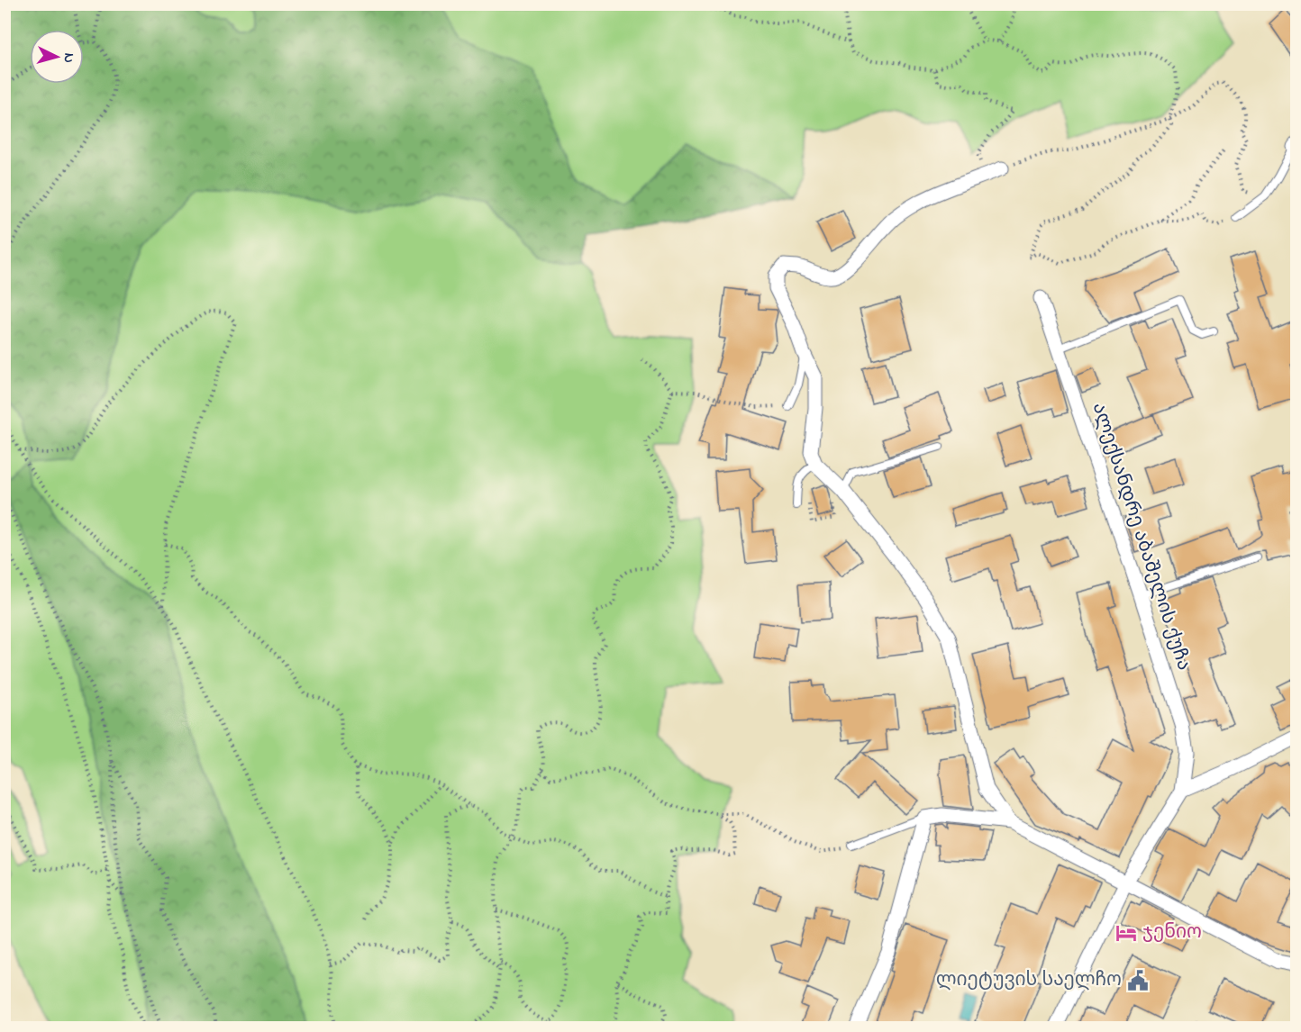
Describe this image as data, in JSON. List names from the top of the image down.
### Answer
{
  "streets": {
    "street": ["ალექსანდრე აბაშელის ქუჩა"]
  },
  "places": {
    "hotel": ["ჯენიო"],
    "public building": ["ლიეტუვის საელჩო"]
  },
  "north": "right"
}
